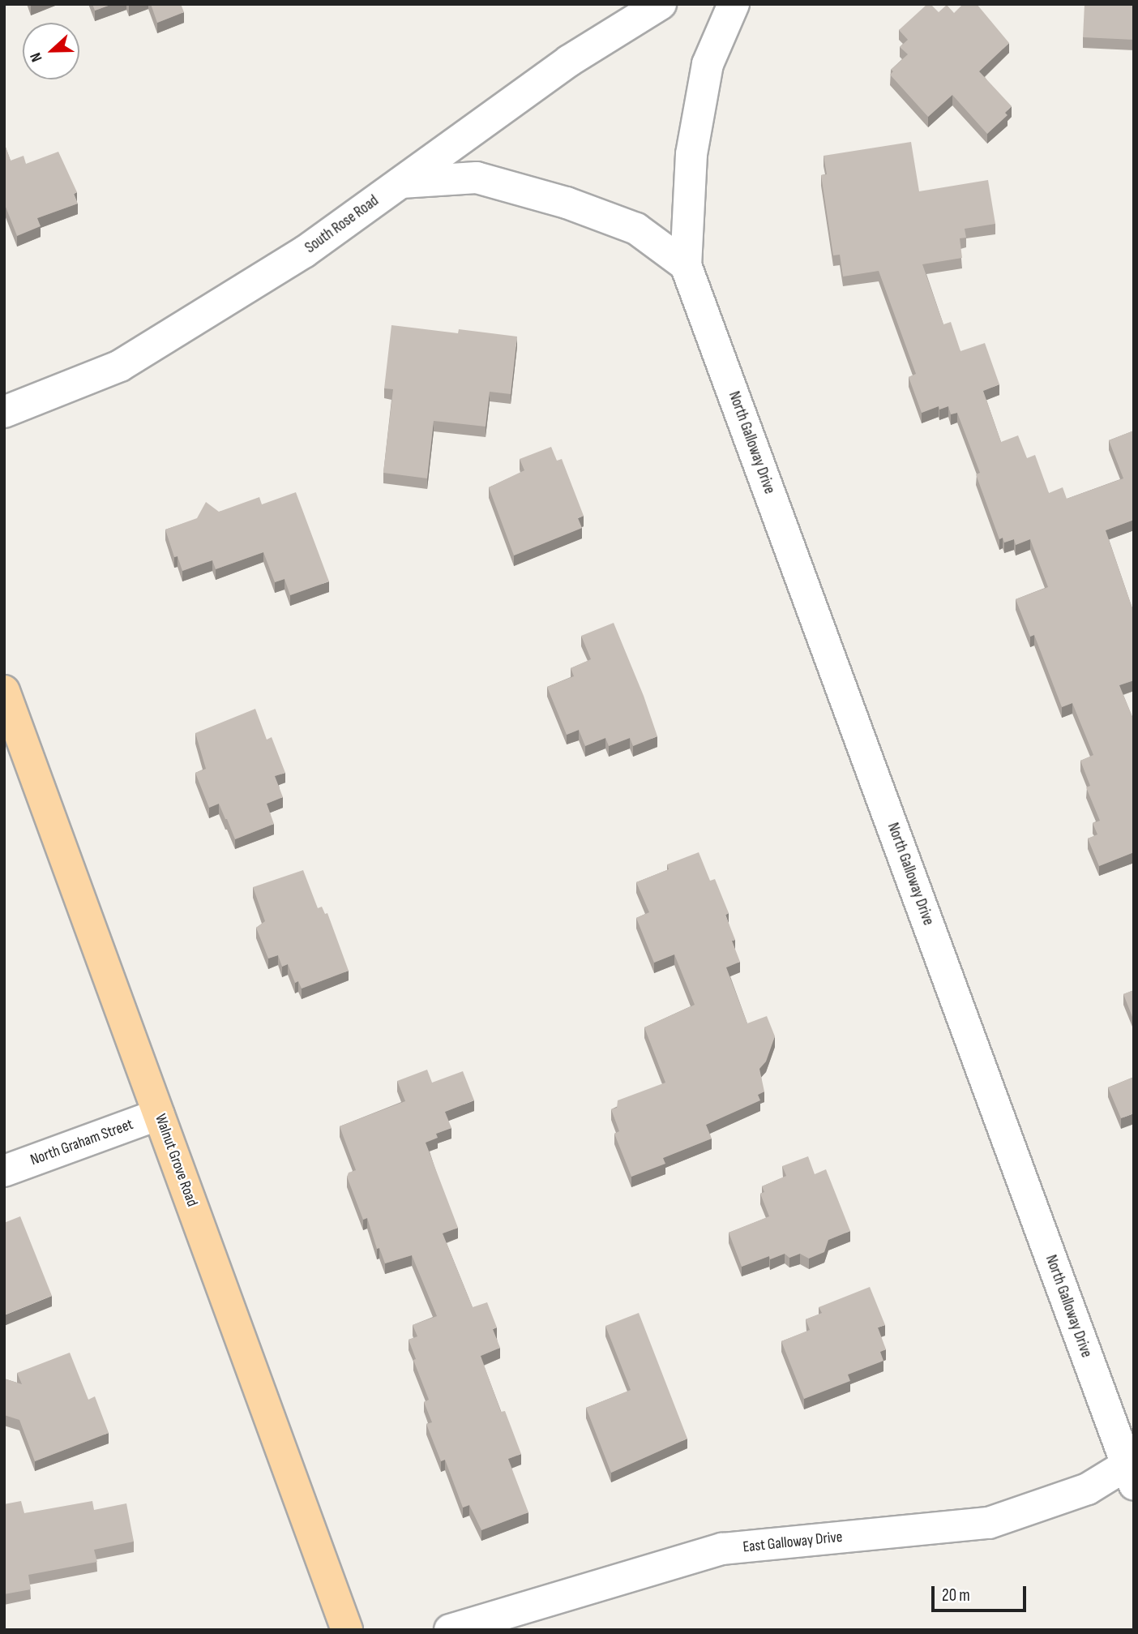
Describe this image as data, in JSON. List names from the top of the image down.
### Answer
{
  "streets": {
    "main road": ["Walnut Grove Road"],
    "street": [
      "South Rose Road",
      "North Galloway Drive",
      "North Graham Street",
      "East Galloway Drive"
    ]
  },
  "crossings": [
    ["North Galloway Drive", "East Galloway Drive"],
    ["North Graham Street", "Walnut Grove Road"]
  ],
  "scale_bar": "20 m",
  "north": "left"
}
